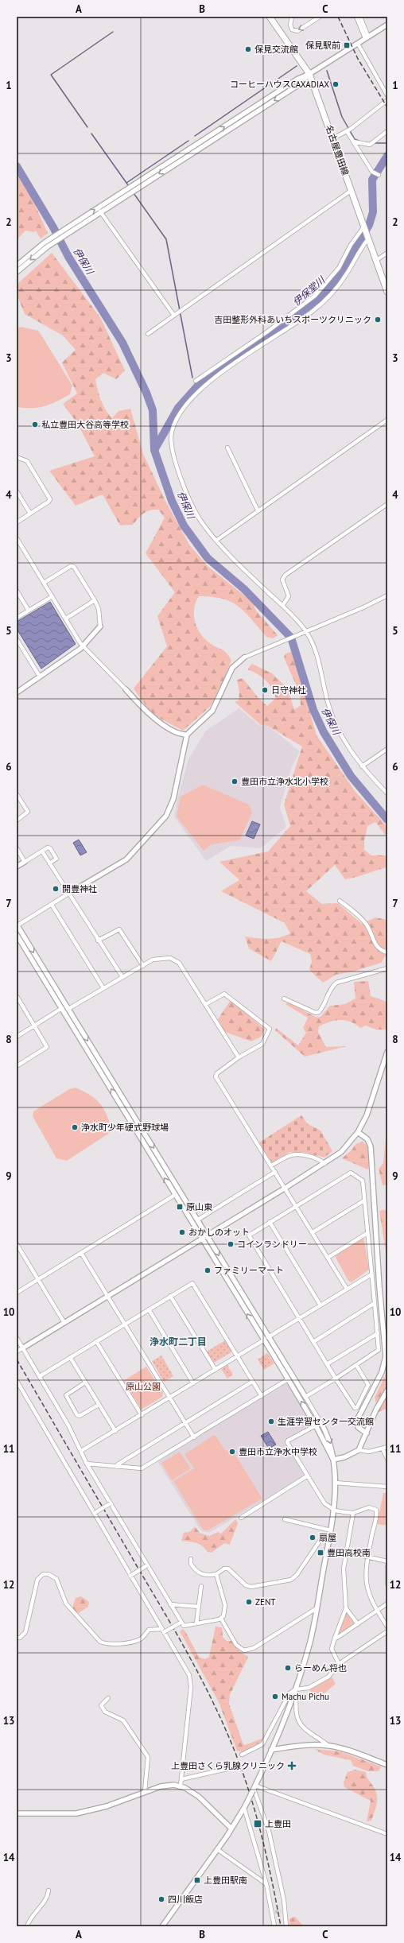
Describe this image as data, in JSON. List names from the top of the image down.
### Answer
{
  "streets": {
    "main road": ["名古屋豊田線"]
  },
  "districts": ["浄水町二丁目"],
  "water": ["伊保川", "伊保堂川"],
  "parks": ["原山公園"],
  "places": {
    "transit": [
      "保見駅前",
      "原山東",
      "豊田高校南",
      "上豊田",
      "上豊田駅南"
    ],
    "other": [
      "保見交流館",
      "コーヒーハウスCAXADIAX",
      "吉田整形外科あいちスポーツクリニック",
      "私立豊田大谷高等学校",
      "日守神社",
      "豊田市立浄水北小学校",
      "開豊神社",
      "浄水町少年硬式野球場",
      "おかしのオット",
      "コインランドリー",
      "ファミリーマート",
      "生涯学習センタ一交流館",
      "豊田市立浄水中学校",
      "扇屋",
      "ZENT",
      "らーめん将也",
      "Machu Pichu",
      "四川飯店"
    ],
    "health": ["上豊田さくら乳腺クリニック"]
  },
  "grid": {
    "columns": ["A", "B", "C"],
    "rows": [
      "1",
      "2",
      "3",
      "4",
      "5",
      "6",
      "7",
      "8",
      "9",
      "10",
      "11",
      "12",
      "13",
      "14"
    ]
  }
}
